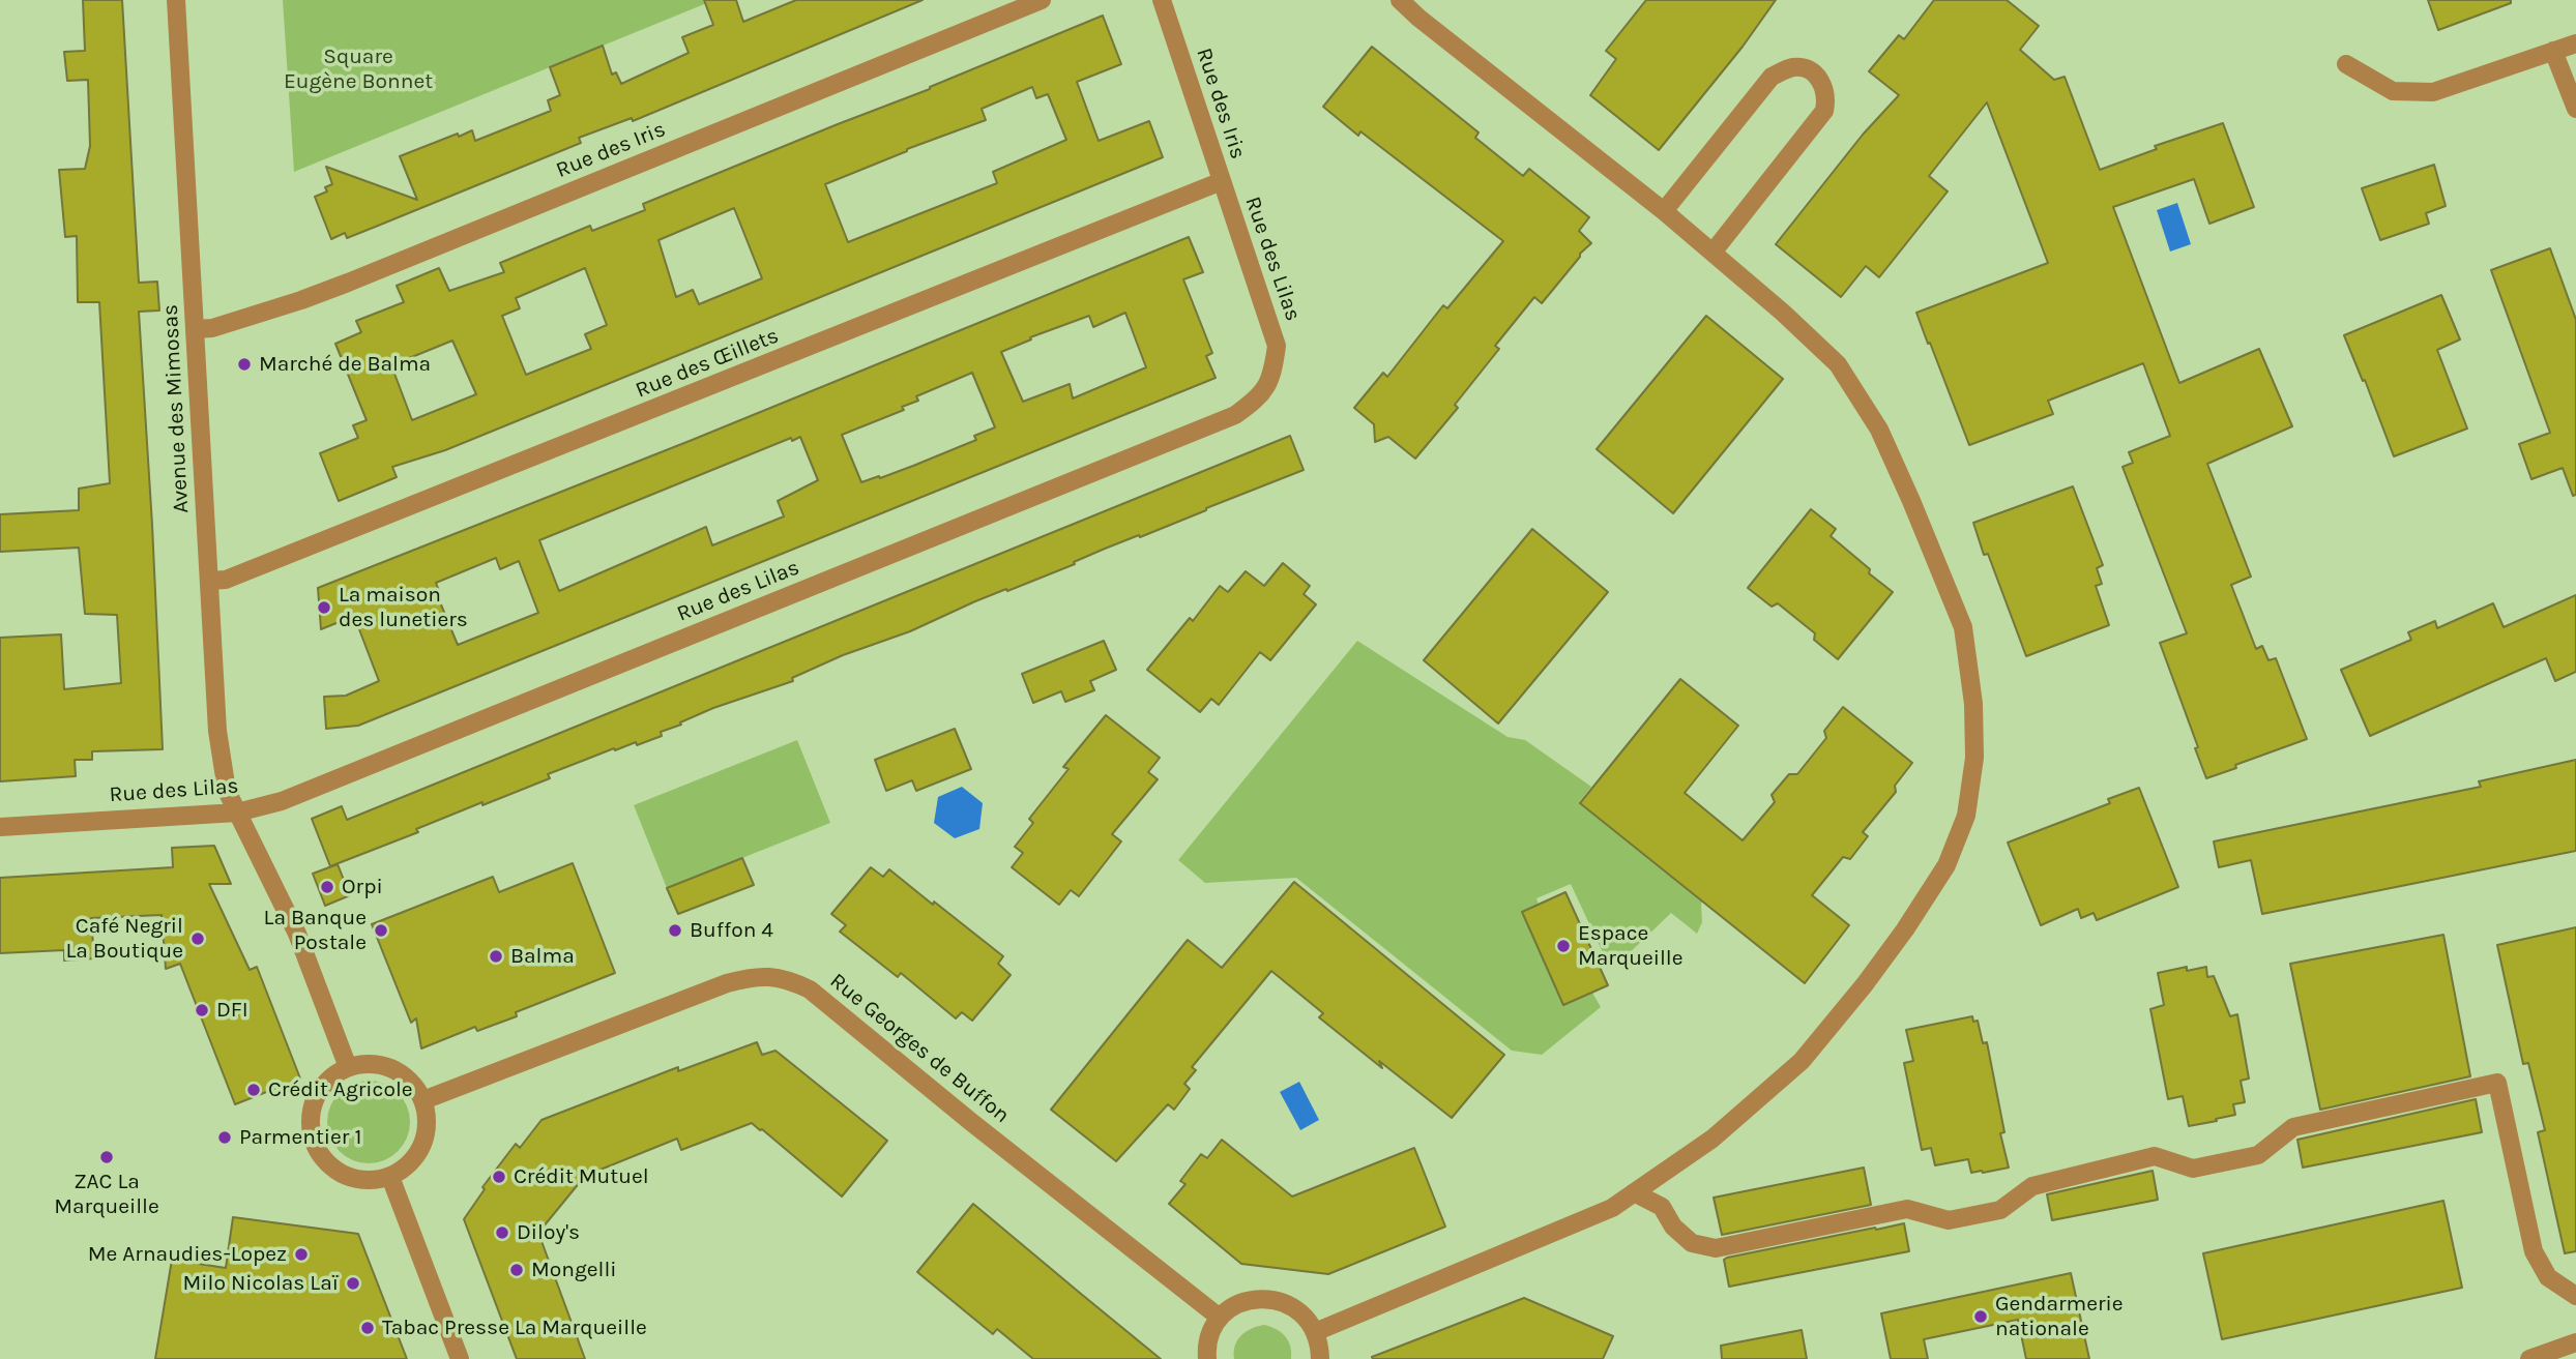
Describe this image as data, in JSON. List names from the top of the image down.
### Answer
{
  "streets": {
    "street": [
      "Rue des Iris",
      "Rue des Lilas",
      "Rue des Œillets",
      "Avenue des Mimosas",
      "Rue Georges de Buffon"
    ]
  },
  "crossings": [
    ["Rue des Iris", "Rue des Lilas"],
    ["Rue des Iris", "Rue des Œillets"],
    ["Rue des Iris", "Avenue des Mimosas"],
    ["Rue des Lilas", "Rue des Œillets"],
    ["Rue des Lilas", "Avenue des Mimosas"],
    ["Rue des Œillets", "Avenue des Mimosas"],
    ["Avenue des Mimosas", "Rue Georges de Buffon"]
  ],
  "parks": ["Square Eugène Bonnet"],
  "places": [
    "Marché de Balma",
    "La maison des lunetiers",
    "Orpi",
    "La Banque Postale",
    "Buffon 4",
    "Café Negril La Boutique",
    "Espace Marqueille",
    "Balma",
    "DFI",
    "Crédit Agricole",
    "Parmentier 1",
    "ZAC La Marqueille",
    "Crédit Mutuel",
    "Diloy's",
    "Me Arnaudies-Lopez",
    "Mongelli",
    "Milo Nicolas Laï",
    "Gendarmerie nationale",
    "Tabac Presse La Marqueille"
  ]
}
